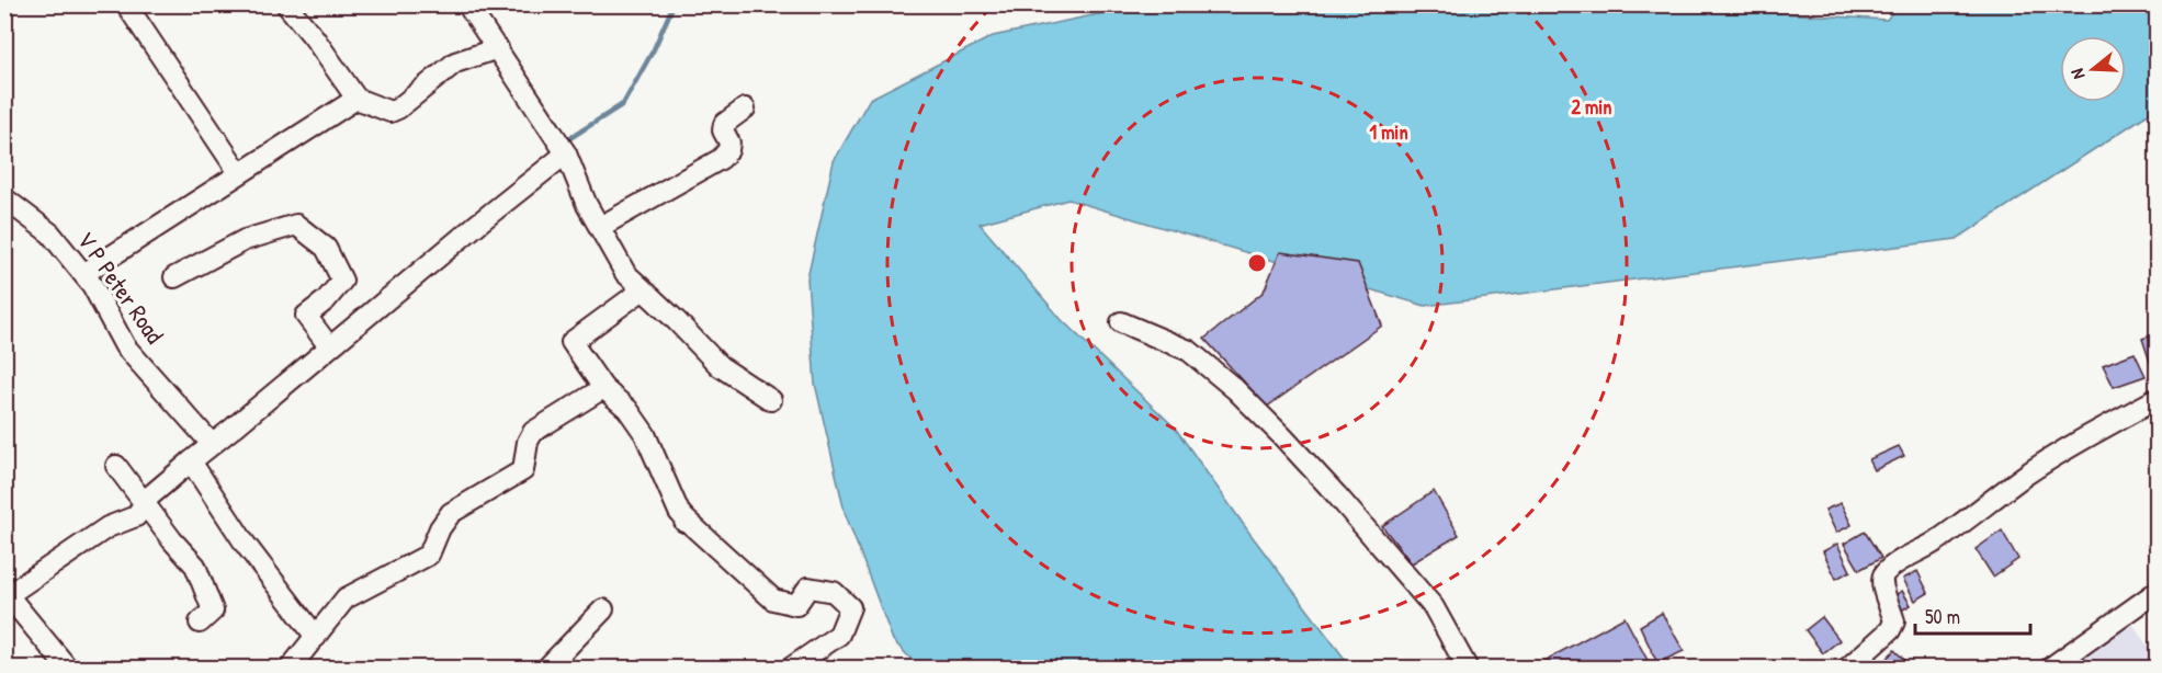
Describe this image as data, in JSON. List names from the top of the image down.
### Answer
{
  "streets": {
    "street": ["V P Peter Road"]
  },
  "scale_bar": "50 m",
  "north": "left",
  "rings": ["2 min", "1 min"]
}
